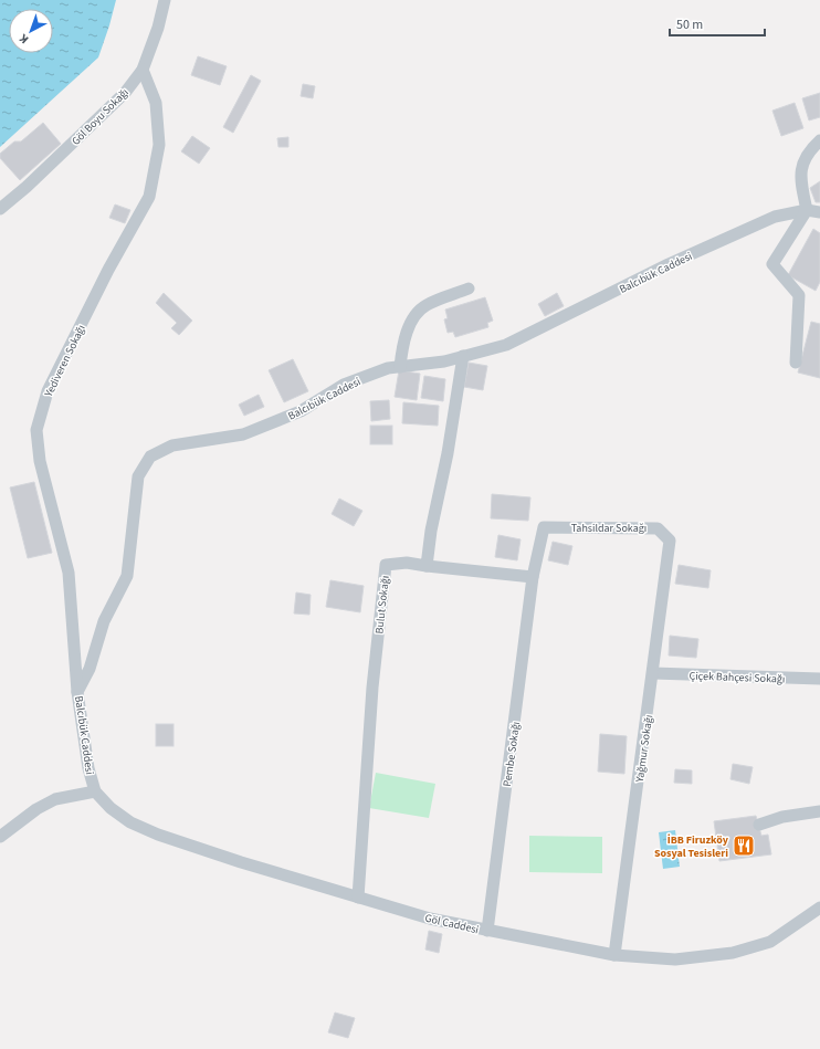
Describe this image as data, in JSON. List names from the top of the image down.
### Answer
{
  "streets": {
    "street": [
      "Göl Boyu Sokağı",
      "Balcıbük Caddesi",
      "Yediveren Sokağı",
      "Tahsildar Sokağı",
      "Bulut Sokağı",
      "Çiçek Bahçesi Sokağı",
      "Yağmur Sokağı",
      "Pembe Sokağı",
      "Göl Caddesi"
    ]
  },
  "crossings": [
    ["Göl Boyu Sokağı", "Yediveren Sokağı"],
    ["Balcıbük Caddesi", "Yediveren Sokağı"],
    ["Balcıbük Caddesi", "Göl Caddesi"],
    ["Tahsildar Sokağı", "Yağmur Sokağı"],
    ["Tahsildar Sokağı", "Pembe Sokağı"],
    ["Bulut Sokağı", "Göl Caddesi"],
    ["Çiçek Bahçesi Sokağı", "Yağmur Sokağı"],
    ["Yağmur Sokağı", "Göl Caddesi"],
    ["Pembe Sokağı", "Göl Caddesi"]
  ],
  "places": {
    "restaurant": ["İBB Firuzköy Sosyal Tesisleri"]
  },
  "scale_bar": "50 m",
  "north": "bottom left"
}
